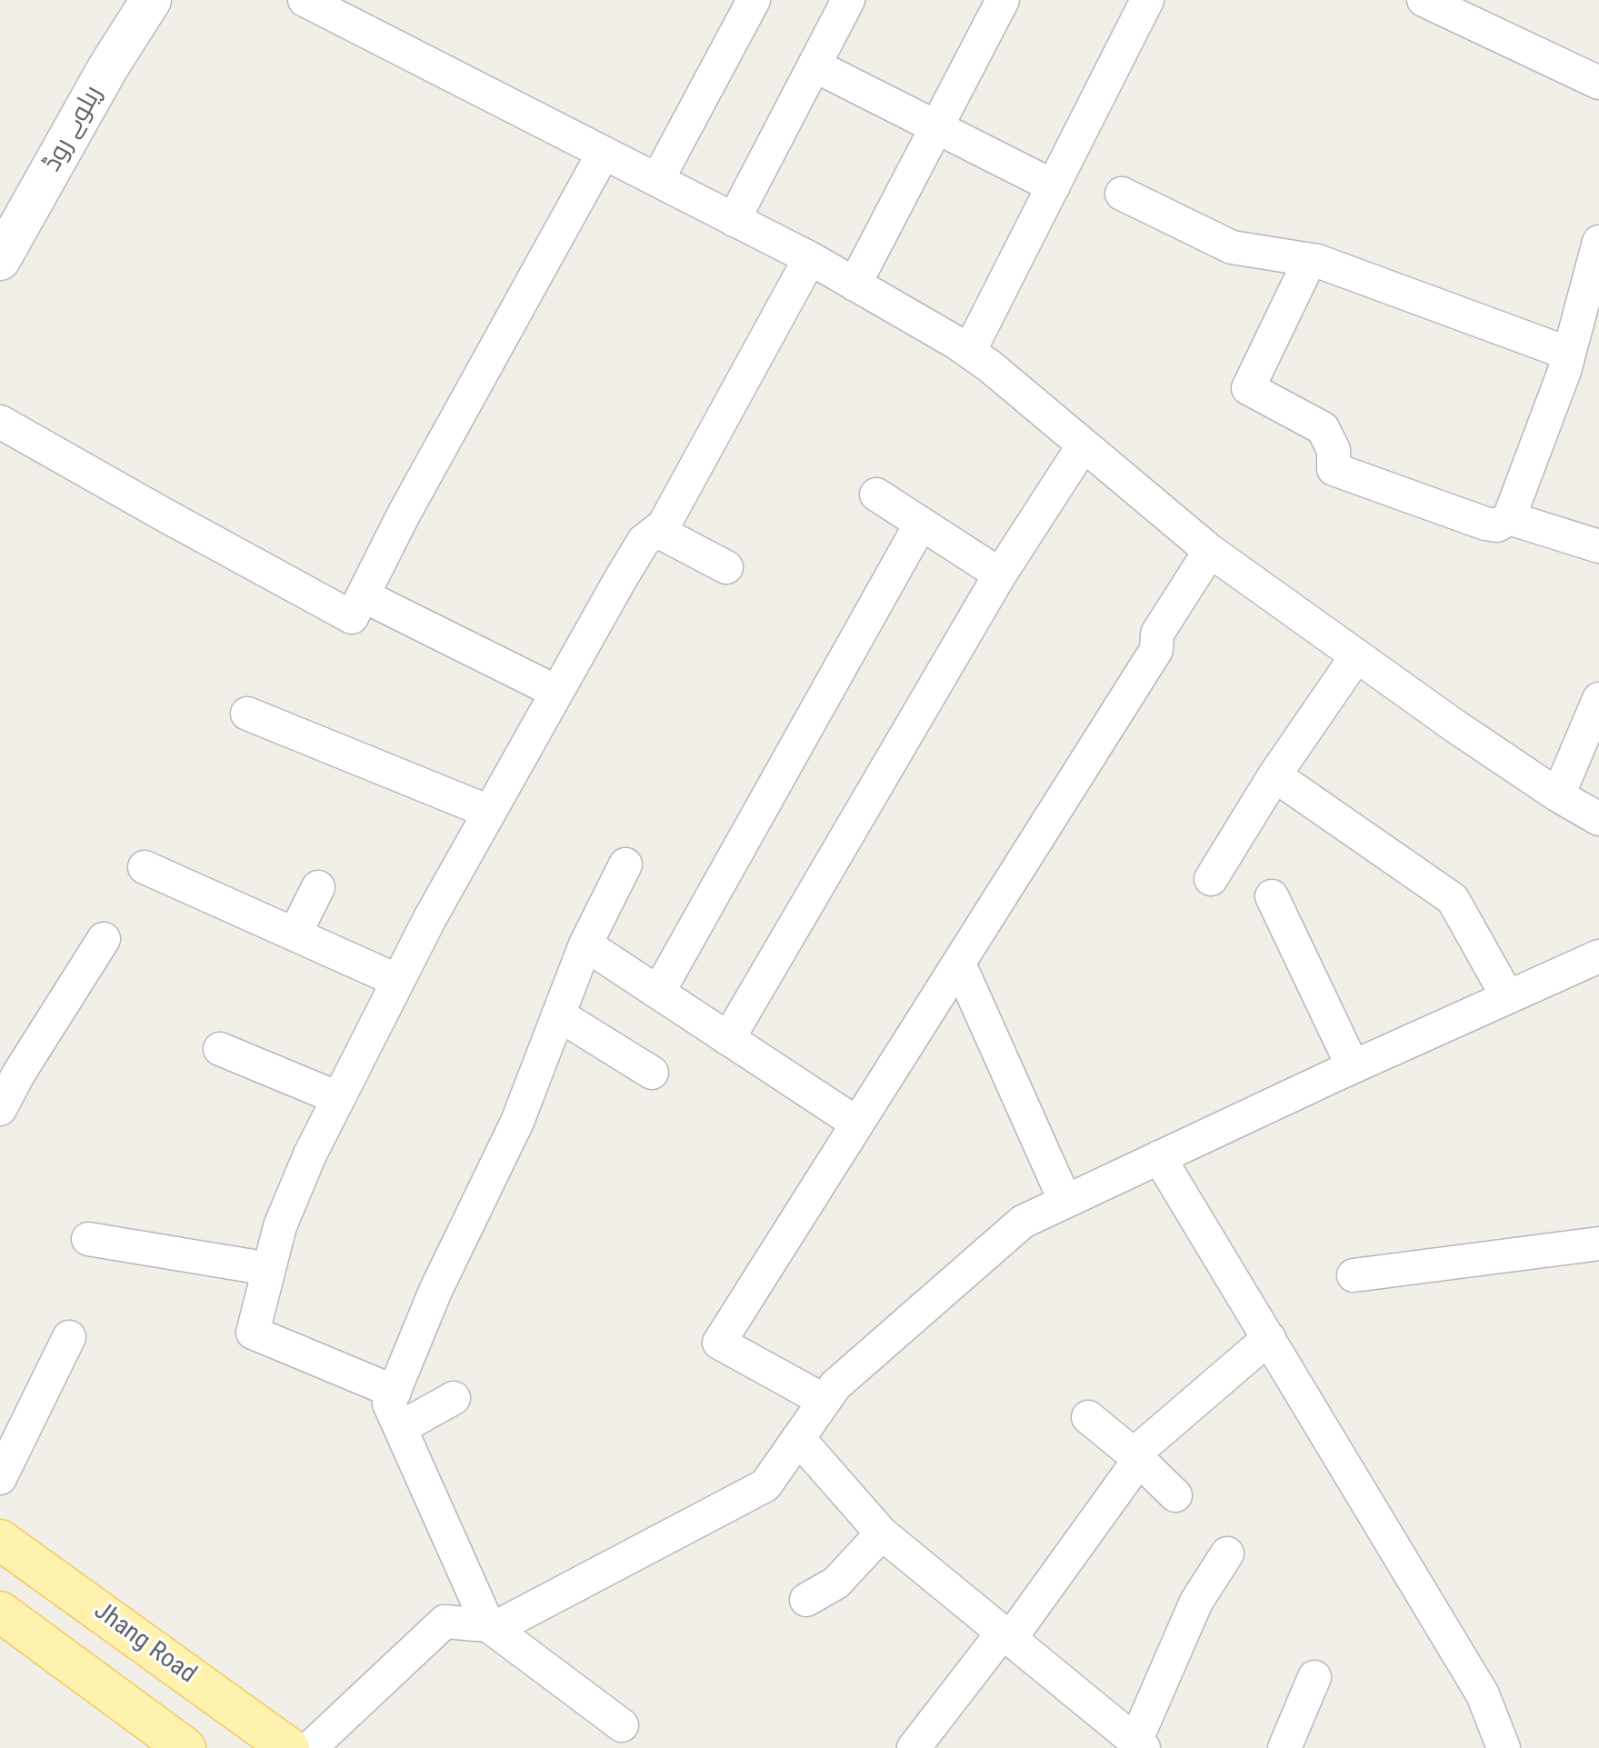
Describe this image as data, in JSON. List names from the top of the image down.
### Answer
{
  "streets": {
    "main road": ["ریلوے روڈ", "Jhang Road"]
  }
}
